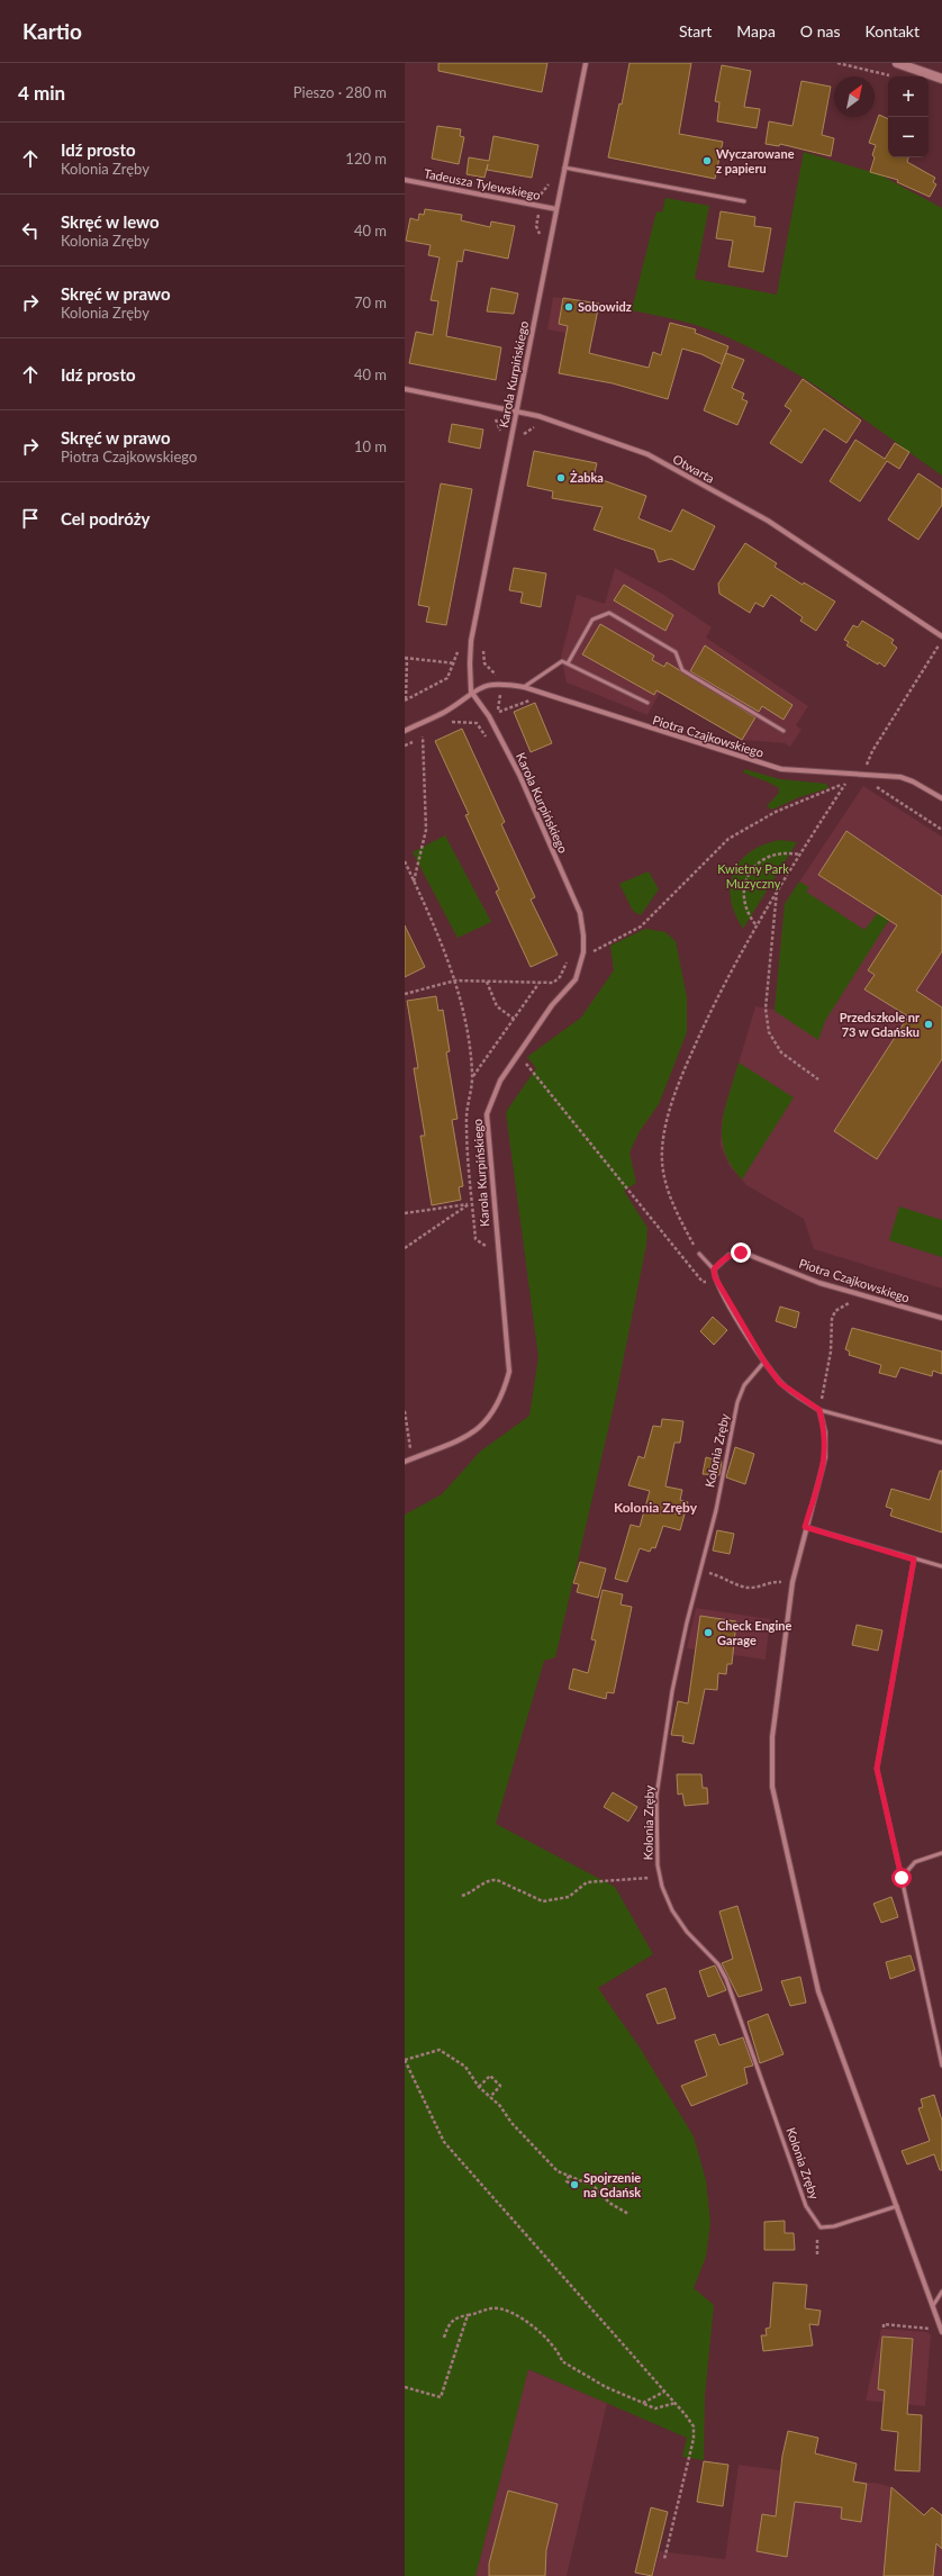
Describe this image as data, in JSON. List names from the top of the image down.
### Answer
{
  "streets": {
    "street": [
      "Tadeusza Tylewskiego",
      "Karola Kurpińskiego",
      "Otwarta",
      "Piotra Czajkowskiego"
    ],
    "lane": ["Kolonia Zręby"]
  },
  "crossings": [
    ["Tadeusza Tylewskiego", "Karola Kurpińskiego"],
    ["Karola Kurpińskiego", "Otwarta"],
    ["Karola Kurpińskiego", "Piotra Czajkowskiego"]
  ],
  "districts": ["Kolonia Zręby"],
  "parks": ["Kwietny Park Muzyczny"],
  "places": [
    "Wyczarowane z papieru",
    "Sobowidz",
    "Żabka",
    "Przedszkole nr 73 w Gdańsku",
    "Check Engine Garage",
    "Spojrzenie na Gdańsk"
  ],
  "north": "top right",
  "page": {
    "header": "Kartio",
    "nav": [
      "Start",
      "Mapa",
      "O nas",
      "Kontakt"
    ],
    "heading": ["4 min", "Pieszo · 280 m"],
    "map_buttons": ["+", "−"],
    "list": [
      ["Idź prosto", "Kolonia Zręby", "120 m"],
      ["Skręć w lewo", "Kolonia Zręby", "40 m"],
      ["Skręć w prawo", "Kolonia Zręby", "70 m"],
      ["Idź prosto", "40 m"],
      ["Skręć w prawo", "Piotra Czajkowskiego", "10 m"],
      "Cel podróży"
    ]
  }
}
